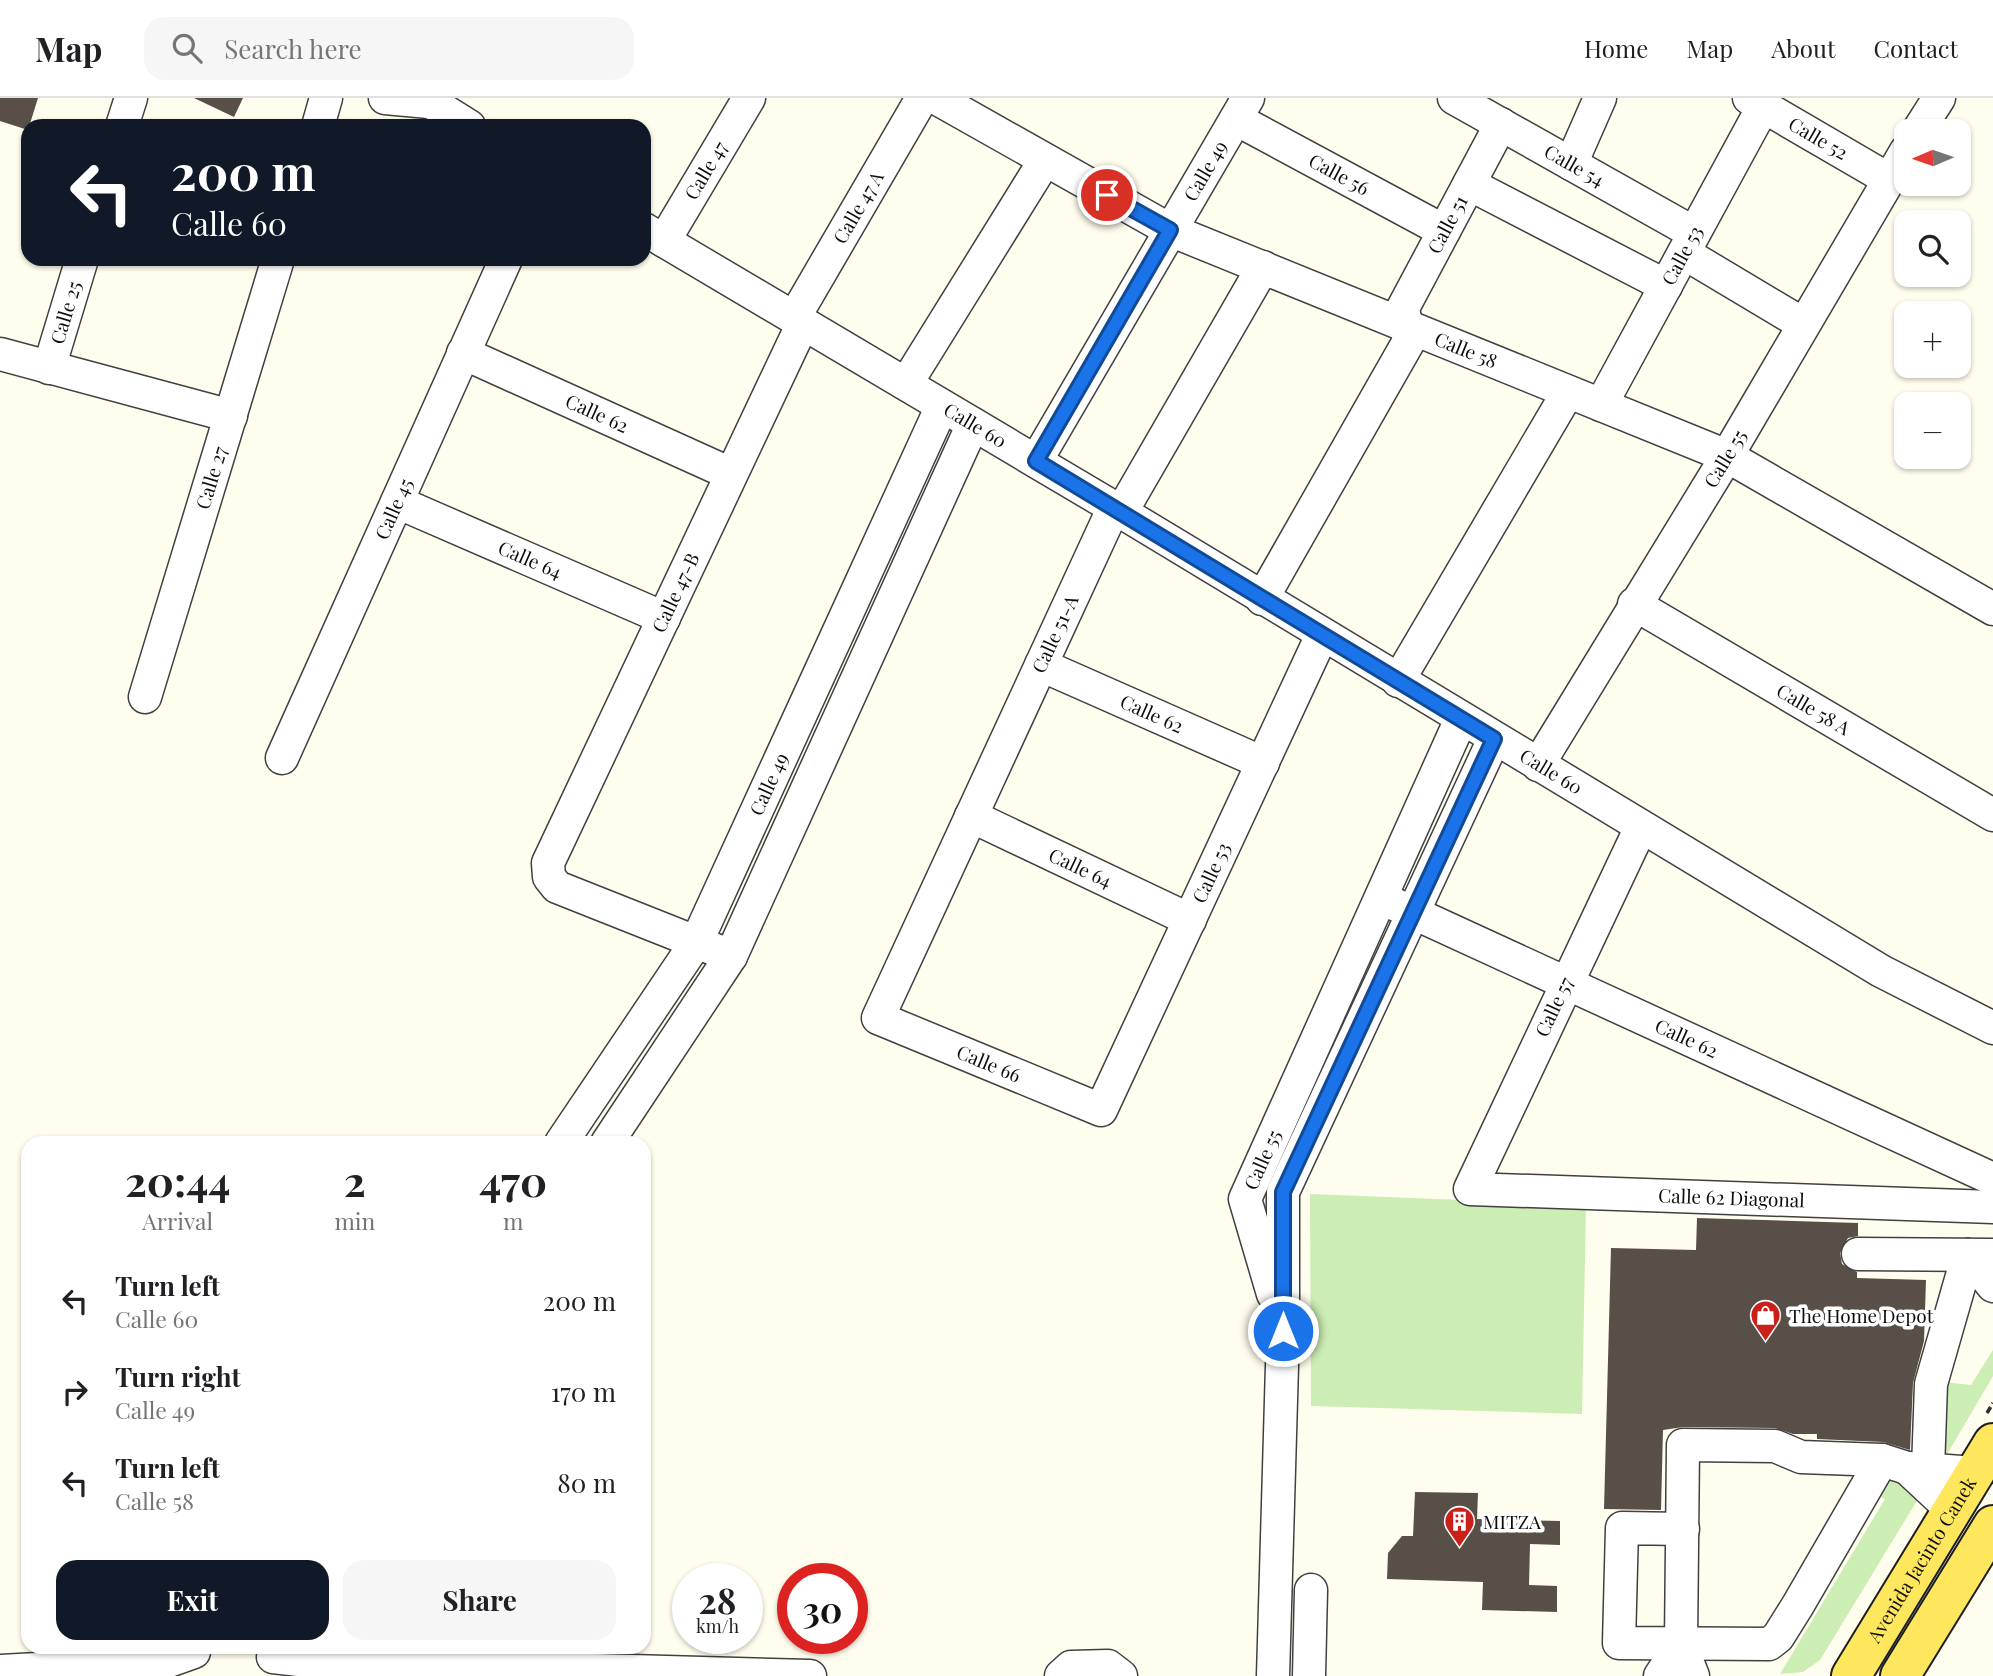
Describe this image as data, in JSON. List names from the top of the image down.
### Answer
{
  "streets": {
    "main road": ["Avenida Jacinto Canek"],
    "street": [
      "Calle 52",
      "Calle 54",
      "Calle 47",
      "Calle 49",
      "Calle 56",
      "Calle 47 A",
      "Calle 51",
      "Calle 53",
      "Calle 25",
      "Calle 58",
      "Calle 62",
      "Calle 60",
      "Calle 55",
      "Calle 27",
      "Calle 45",
      "Calle 64",
      "Calle 47-B",
      "Calle 51-A",
      "Calle 58 A",
      "Calle 57",
      "Calle 66",
      "Calle 62 Diagonal"
    ]
  },
  "crossings": [
    ["Calle 52", "Calle 53"],
    ["Calle 52", "Calle 55"],
    ["Calle 54", "Calle 51"],
    ["Calle 54", "Calle 53"],
    ["Calle 54", "Calle 55"],
    ["Calle 47", "Calle 60"],
    ["Calle 49", "Calle 56"],
    ["Calle 49", "Calle 58"],
    ["Calle 49", "Calle 60"],
    ["Calle 49", "Calle 47-B"],
    ["Calle 56", "Calle 51"],
    ["Calle 47 A", "Calle 60"],
    ["Calle 47 A", "Calle 47-B"],
    ["Calle 51", "Calle 58"],
    ["Calle 53", "Calle 58"],
    ["Calle 53", "Calle 62"],
    ["Calle 53", "Calle 60"],
    ["Calle 53", "Calle 64"],
    ["Calle 53", "Calle 66"],
    ["Calle 58", "Calle 55"],
    ["Calle 58", "Calle 51-A"],
    ["Calle 62", "Calle 55"],
    ["Calle 62", "Calle 45"],
    ["Calle 62", "Calle 47-B"],
    ["Calle 62", "Calle 51-A"],
    ["Calle 62", "Calle 57"],
    ["Calle 60", "Calle 55"],
    ["Calle 60", "Calle 47-B"],
    ["Calle 60", "Calle 51-A"],
    ["Calle 60", "Calle 57"],
    ["Calle 55", "Calle 58 A"],
    ["Calle 45", "Calle 64"],
    ["Calle 64", "Calle 47-B"],
    ["Calle 64", "Calle 51-A"],
    ["Calle 51-A", "Calle 66"],
    ["Calle 57", "Calle 62 Diagonal"]
  ],
  "places": {
    "shop": ["The Home Depot"],
    "building": ["MITZA"]
  },
  "north": "left",
  "page": {
    "header": "Map",
    "search": "Search here",
    "nav": [
      "Home",
      "Map",
      "About",
      "Contact"
    ],
    "map_buttons": ["+", "−"],
    "turn": ["200 m", "Calle 60"],
    "eta": [
      "20:44",
      "Arrival",
      "2",
      "min",
      "470",
      "m"
    ],
    "list": [
      {
        "name": "Turn left",
        "note": "Calle 60",
        "value": "200 m"
      },
      {
        "name": "Turn right",
        "note": "Calle 49",
        "value": "170 m"
      },
      {
        "name": "Turn left",
        "note": "Calle 58",
        "value": "80 m"
      }
    ],
    "buttons": ["Exit", "Share"],
    "speed": "28 km/h",
    "limit": "30"
  }
}
